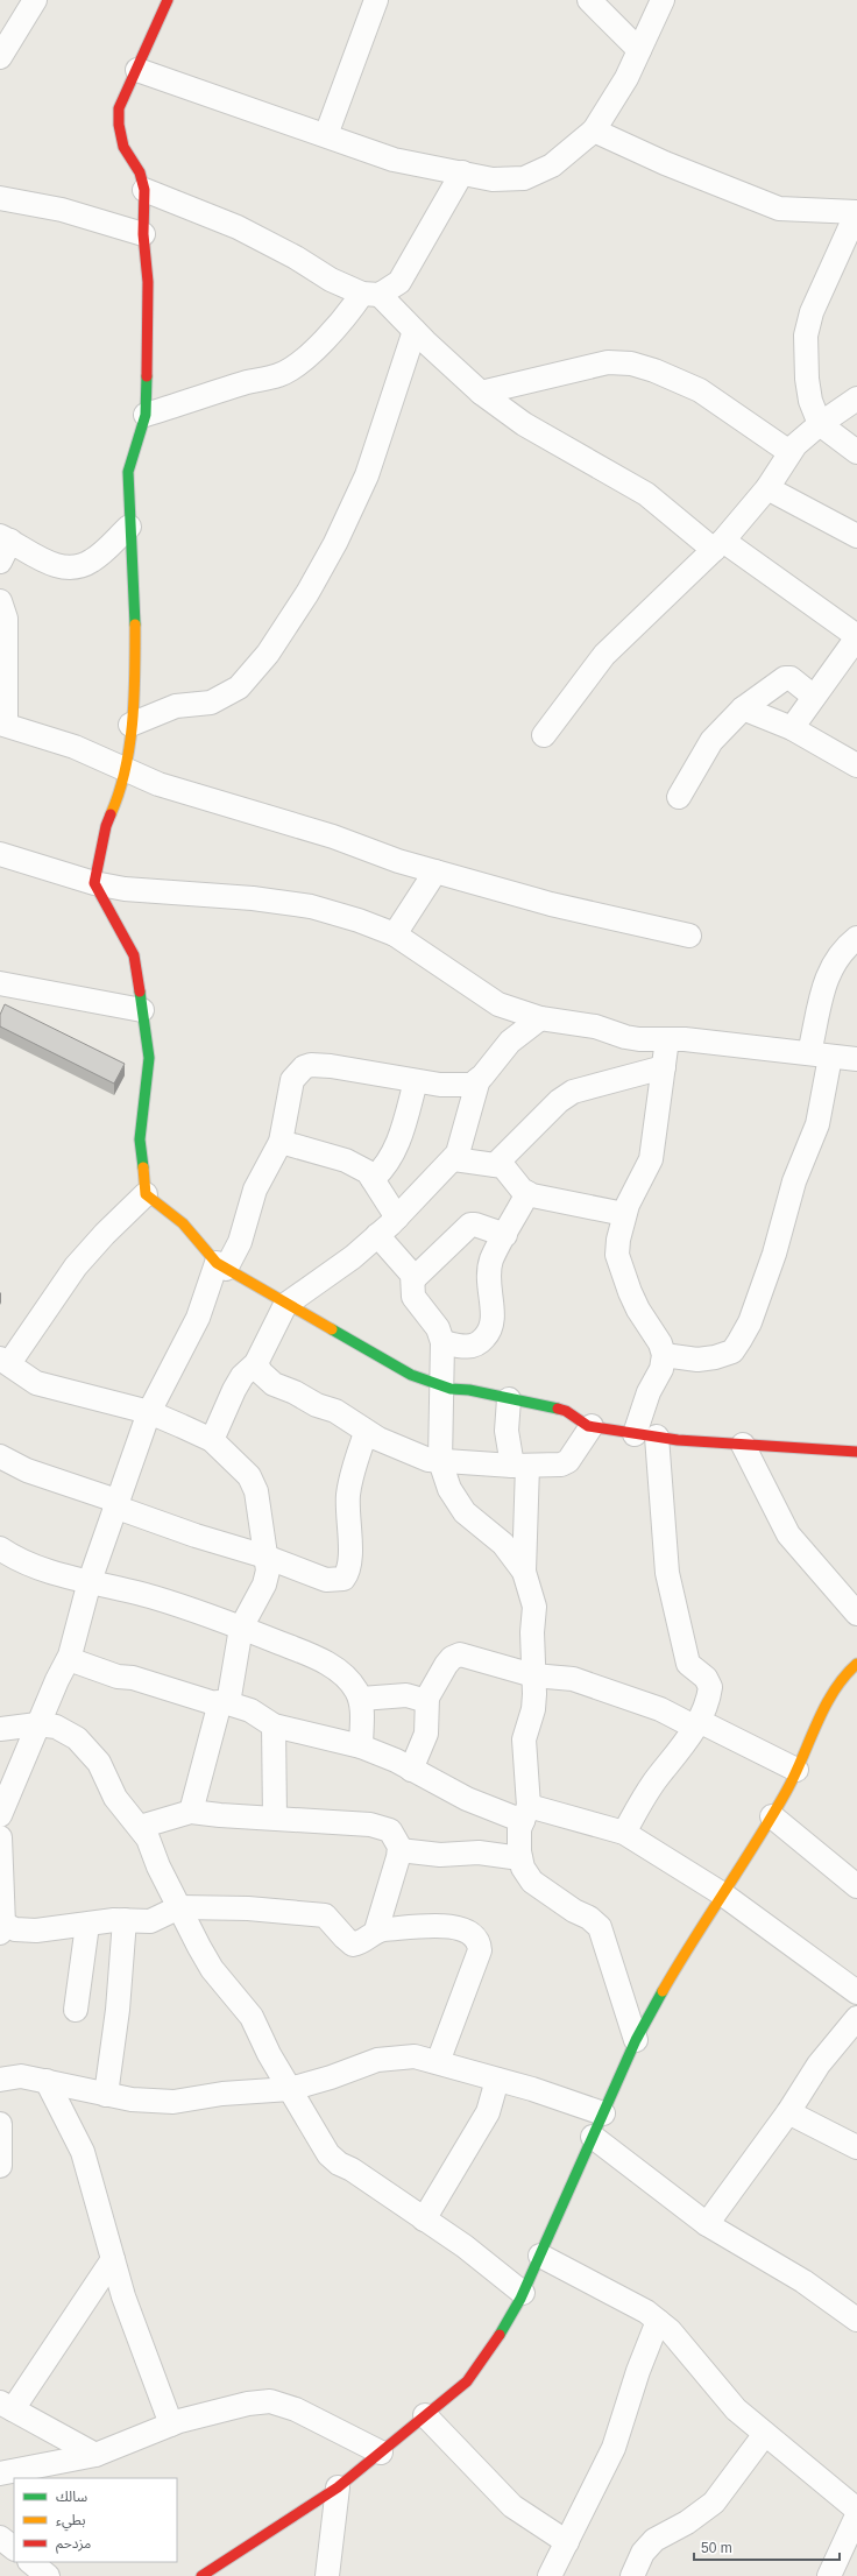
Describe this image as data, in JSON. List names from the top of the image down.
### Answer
{
  "legend": ["سالك", "بطيء", "مزدحم"],
  "scale_bar": "50 m"
}
